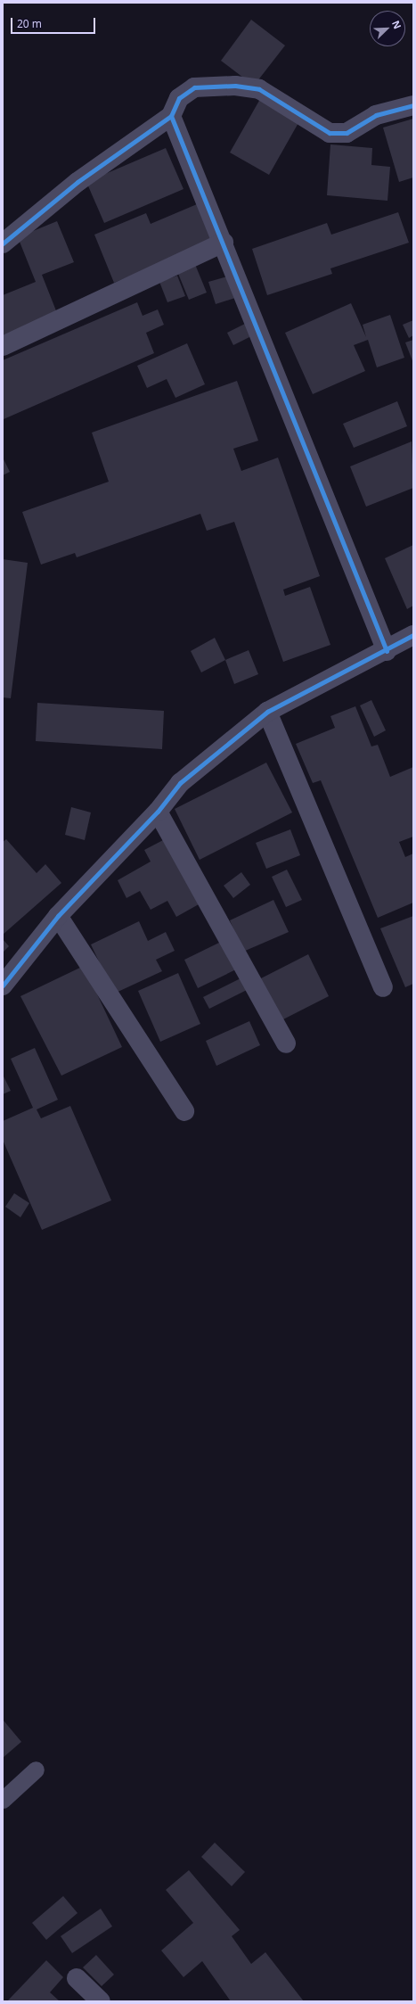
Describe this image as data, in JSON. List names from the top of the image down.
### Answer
{
  "scale_bar": "20 m",
  "north": "top right"
}
